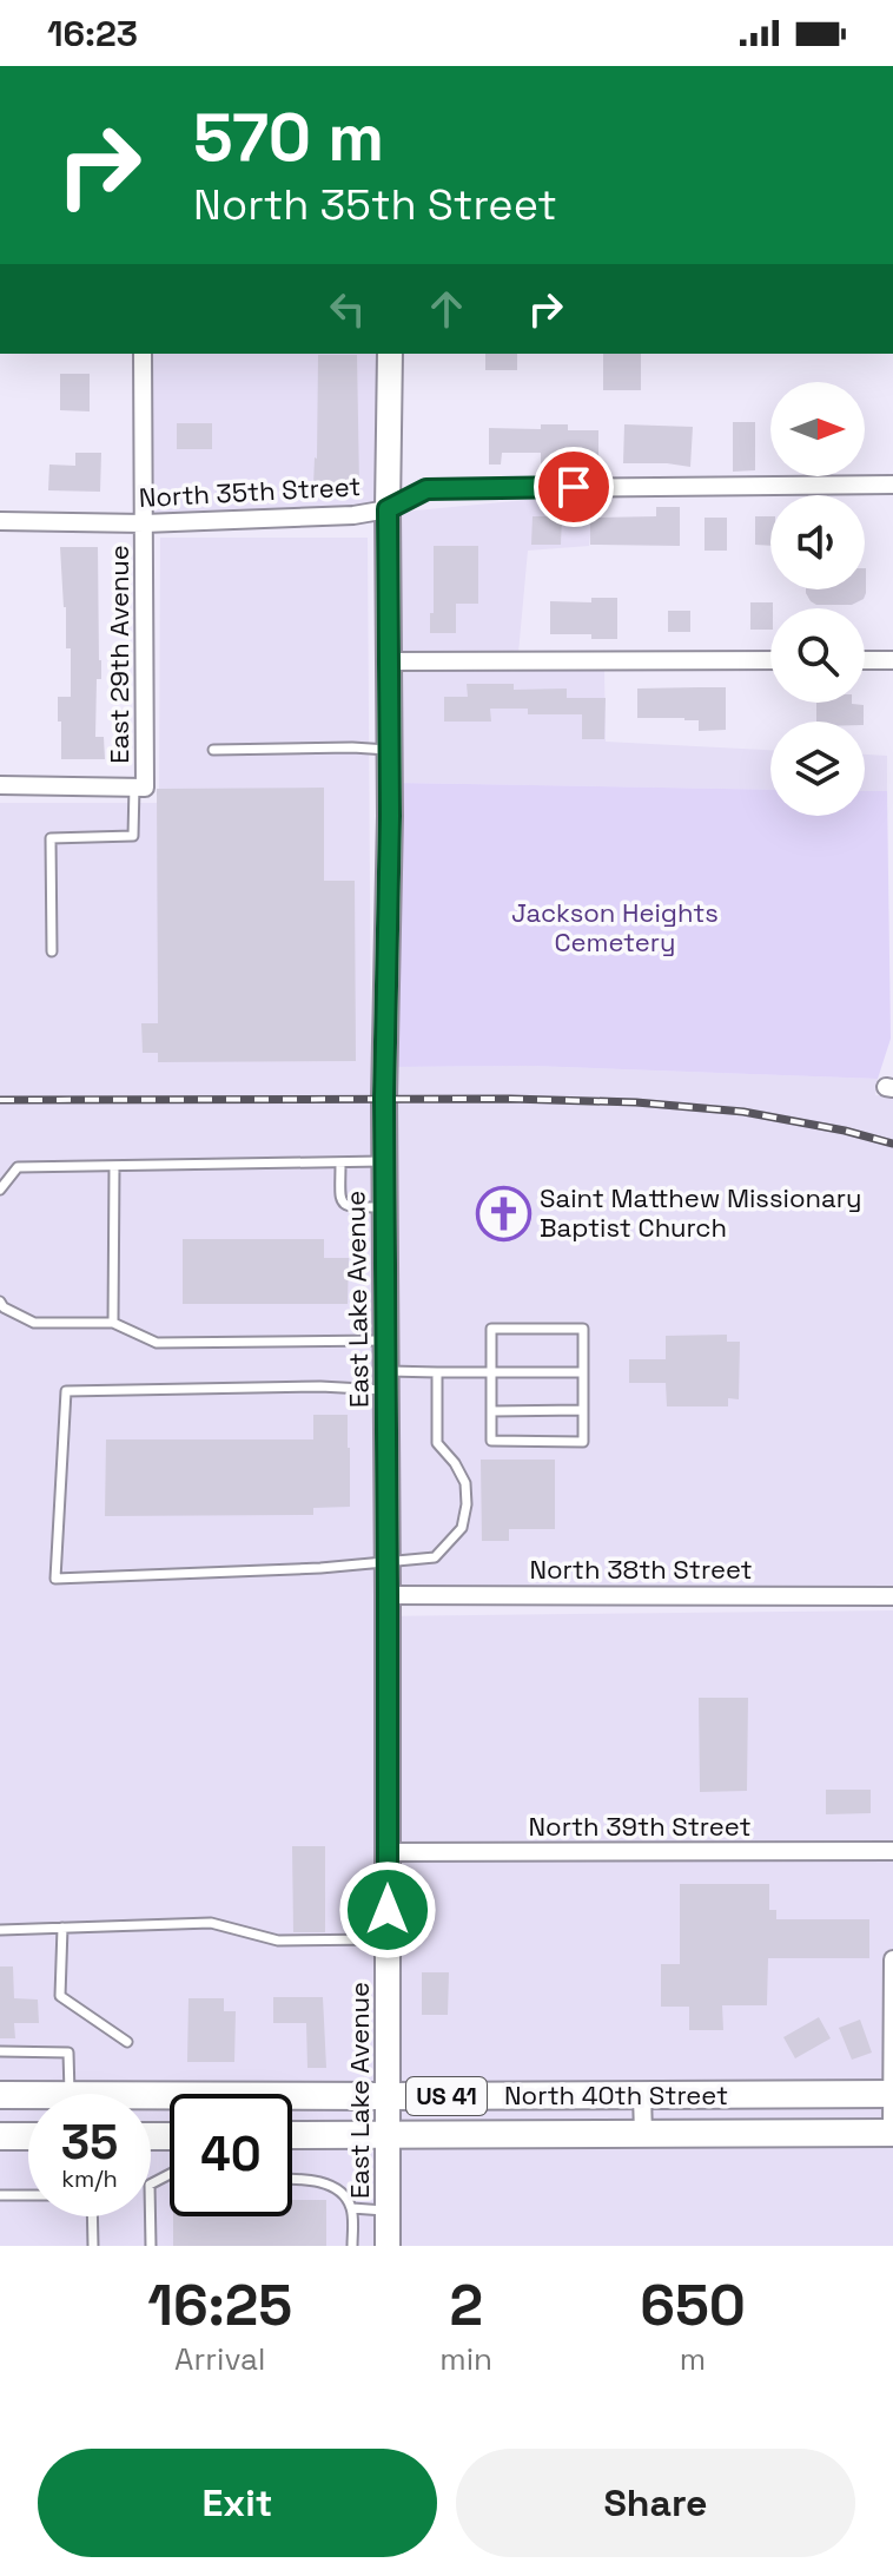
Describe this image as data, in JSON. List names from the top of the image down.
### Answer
{
  "streets": {
    "main road": ["North 40th Street", "US 41"],
    "street": [
      "North 35th Street",
      "East 29th Avenue",
      "East Lake Avenue",
      "North 38th Street",
      "North 39th Street"
    ]
  },
  "crossings": [
    ["North 35th Street", "East 29th Avenue"],
    ["North 35th Street", "East Lake Avenue"],
    ["East Lake Avenue", "North 38th Street"],
    ["East Lake Avenue", "North 39th Street"],
    ["East Lake Avenue", "North 40th Street"]
  ],
  "parks": ["Jackson Heights Cemetery"],
  "places": {
    "church": ["Saint Matthew Missionary Baptist Church"]
  },
  "north": "right",
  "page": {
    "status": "16:23",
    "turn": ["570 m", "North 35th Street"],
    "speed": "35 km/h",
    "limit": "40",
    "eta": [
      "16:25",
      "Arrival",
      "2",
      "min",
      "650",
      "m"
    ],
    "buttons": ["Exit", "Share"]
  }
}
